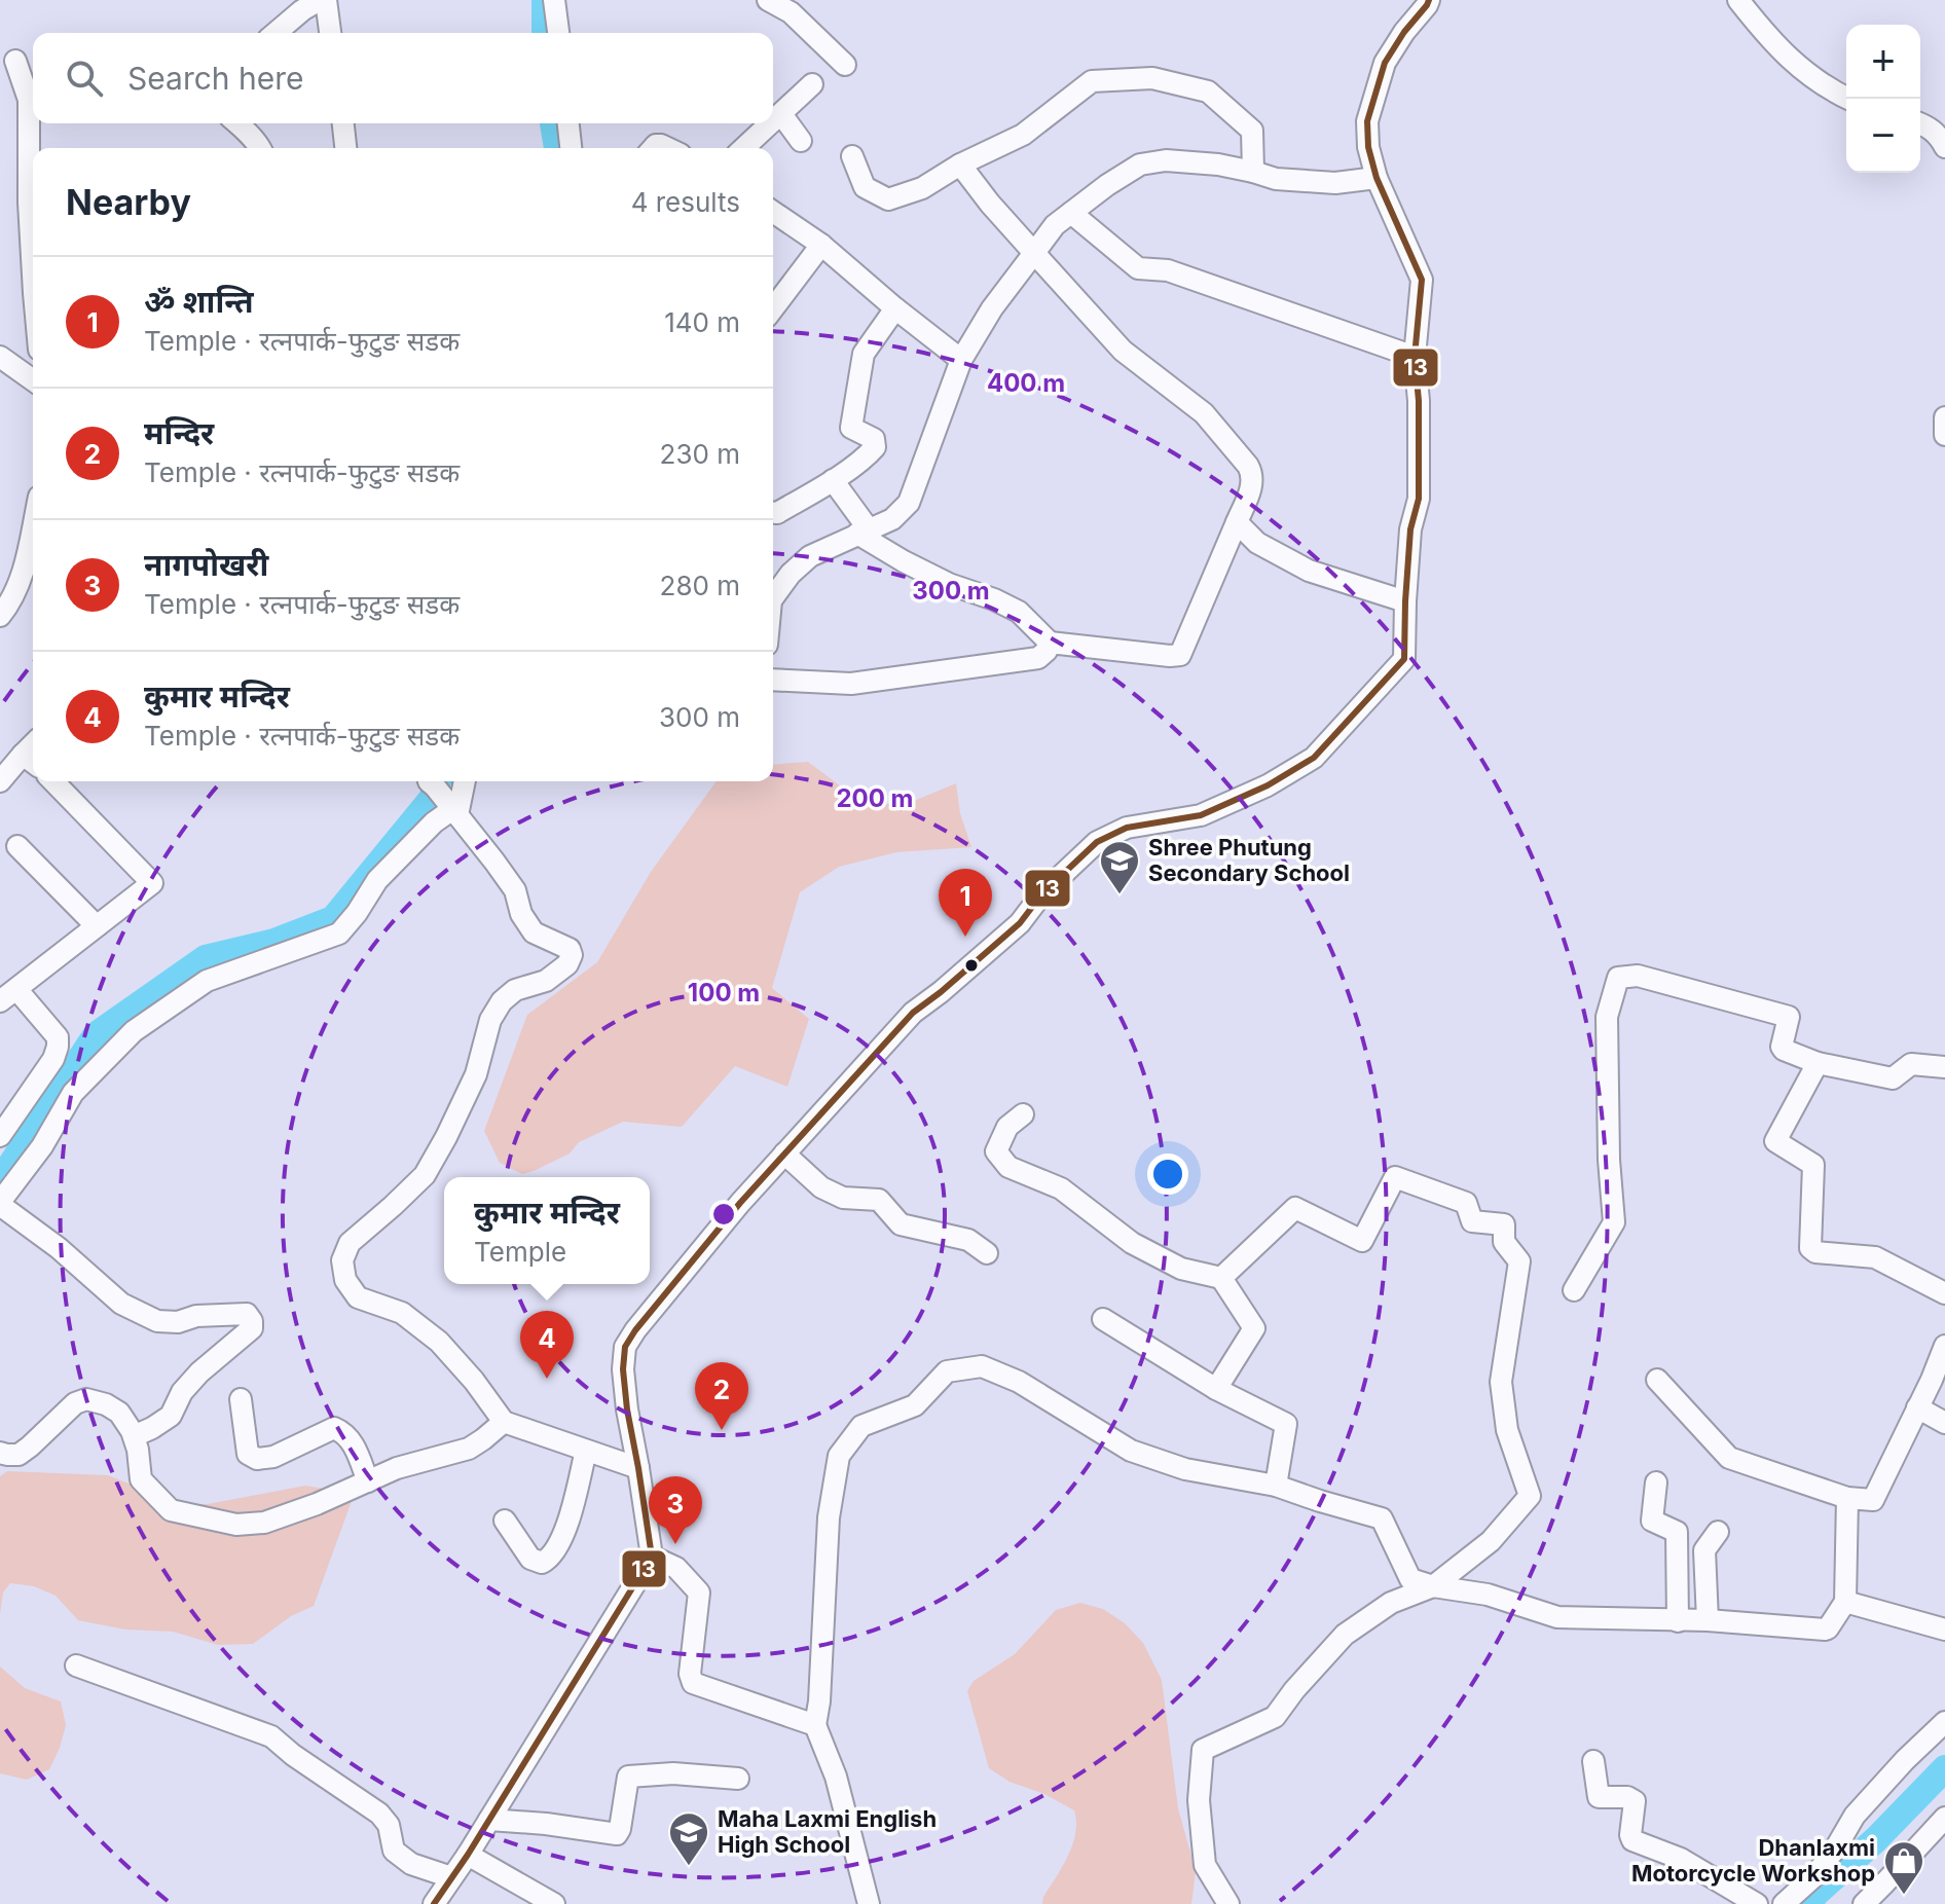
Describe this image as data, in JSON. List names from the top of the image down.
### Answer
{
  "places": {
    "school or university": ["Shree Phutung Secondary School", "Maha Laxmi English High School"],
    "shop": ["Dhanlaxmi Motorcycle Workshop"]
  },
  "lines": ["transit line 13"],
  "page": {
    "map_buttons": ["+", "−"],
    "search": "Search here",
    "heading": ["Nearby", "4 results"],
    "list": [
      {
        "mark": "1",
        "name": "ॐ शान्ति",
        "note": "Temple · रत्नपार्क-फुटुङ सडक",
        "value": "140 m"
      },
      {
        "mark": "2",
        "name": "मन्दिर",
        "note": "Temple · रत्नपार्क-फुटुङ सडक",
        "value": "230 m"
      },
      {
        "mark": "3",
        "name": "नागपोखरी",
        "note": "Temple · रत्नपार्क-फुटुङ सडक",
        "value": "280 m"
      },
      {
        "mark": "4",
        "name": "कुमार मन्दिर",
        "note": "Temple · रत्नपार्क-फुटुङ सडक",
        "value": "300 m"
      }
    ],
    "pins": [
      "1",
      "4",
      "2",
      "3"
    ],
    "popup": ["कुमार मन्दिर", "Temple"]
  },
  "rings": [
    "400 m",
    "300 m",
    "200 m",
    "100 m"
  ]
}
